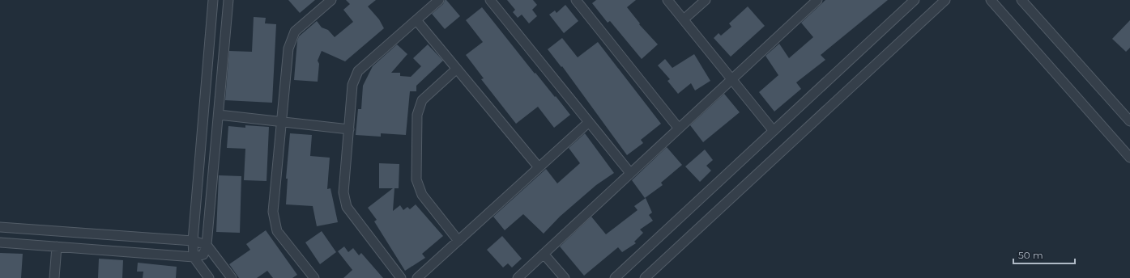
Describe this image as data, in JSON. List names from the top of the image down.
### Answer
{
  "scale_bar": "50 m"
}
